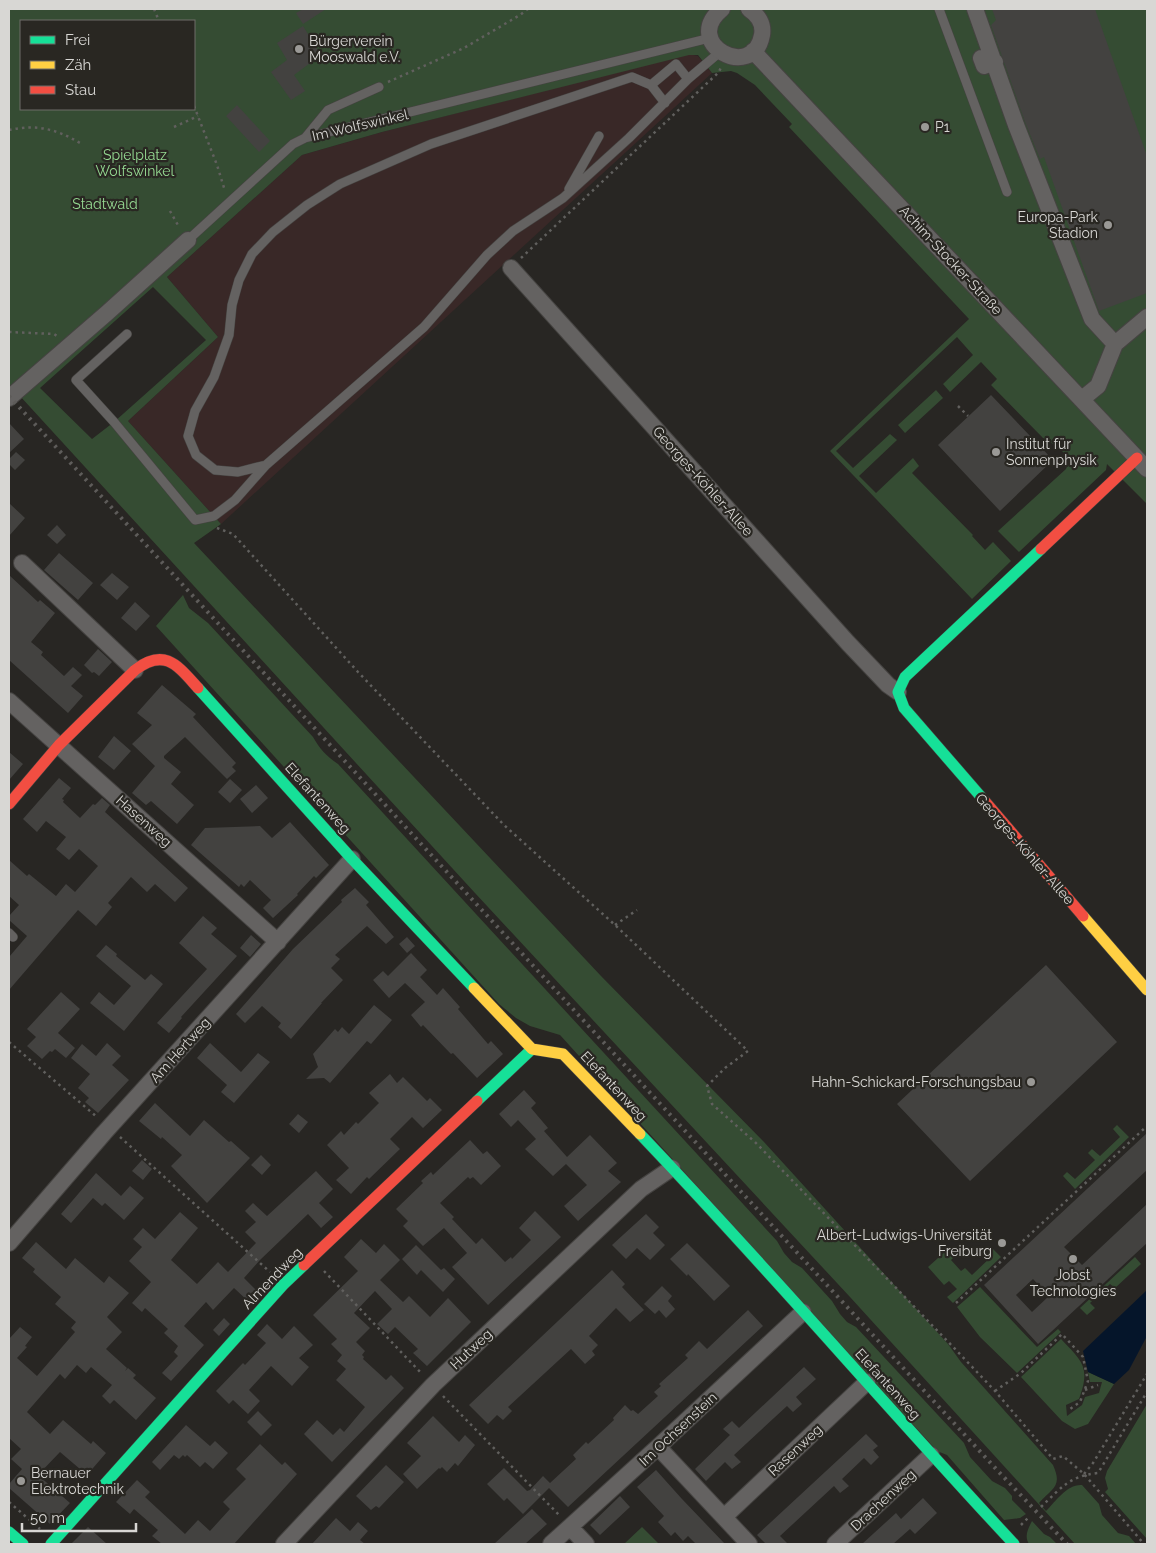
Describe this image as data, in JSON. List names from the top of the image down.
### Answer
{
  "streets": {
    "street": [
      "Im Wolfswinkel",
      "Achim-Stocker-Straße",
      "Georges-Köhler-Allee",
      "Elefantenweg",
      "Hasenweg",
      "Am Hertweg",
      "Almendweg",
      "Hutweg",
      "Im Ochsenstein",
      "Rasenweg",
      "Drachenweg"
    ]
  },
  "crossings": [
    ["Elefantenweg", "Am Hertweg"],
    ["Elefantenweg", "Almendweg"],
    ["Elefantenweg", "Hutweg"],
    ["Elefantenweg", "Im Ochsenstein"],
    ["Elefantenweg", "Rasenweg"],
    ["Elefantenweg", "Drachenweg"],
    ["Hasenweg", "Am Hertweg"]
  ],
  "parks": ["Spielplatz Wolfswinkel", "Stadtwald"],
  "places": [
    "Bürgerverein Mooswald e.V.",
    "P1",
    "Europa-Park Stadion",
    "Institut für Sonnenphysik",
    "Hahn-Schickard-Forschungsbau",
    "Albert-Ludwigs-Universität Freiburg",
    "Jobst Technologies",
    "Bernauer Elektrotechnik"
  ],
  "legend": ["Frei", "Zäh", "Stau"],
  "scale_bar": "50 m"
}
